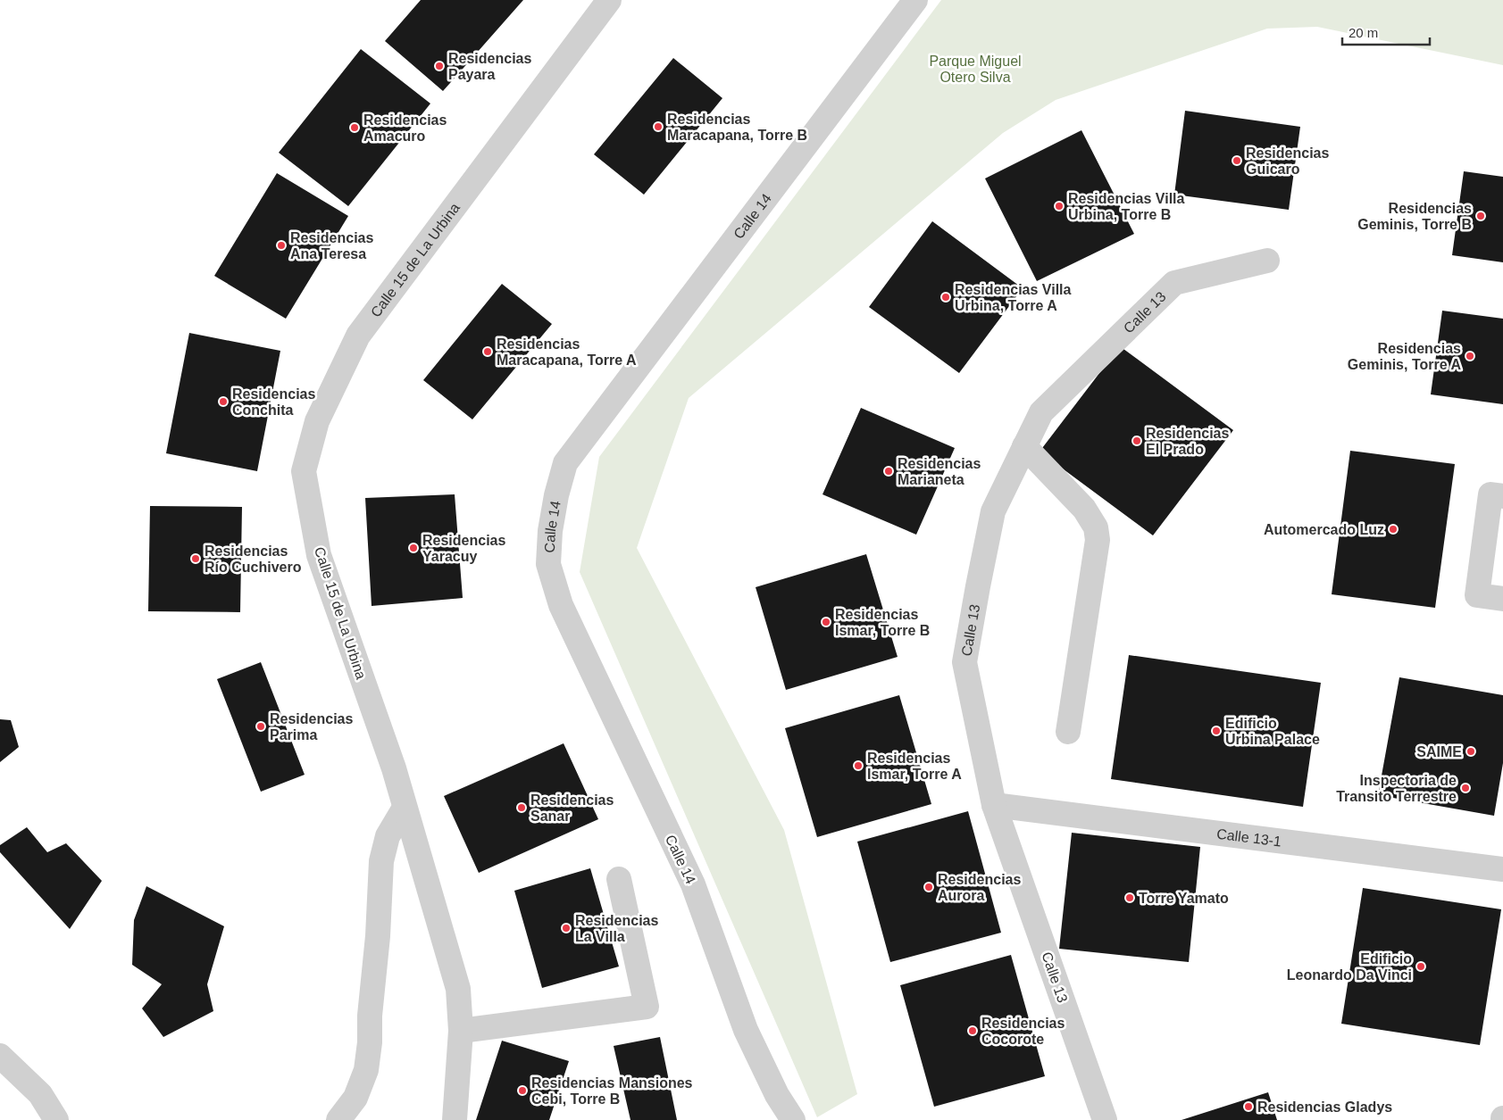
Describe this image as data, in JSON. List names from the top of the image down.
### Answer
{
  "streets": {
    "street": [
      "Calle 14",
      "Calle 15 de La Urbina",
      "Calle 13",
      "Calle 13-1"
    ]
  },
  "crossings": [
    ["Calle 13", "Calle 13-1"]
  ],
  "parks": ["Parque Miguel Otero Silva"],
  "places": [
    "Residencias Payara",
    "Residencias Maracapana, Torre B",
    "Residencias Amacuro",
    "Residencias Guicaro",
    "Residencias Villa Urbina, Torre B",
    "Residencias Geminis, Torre B",
    "Residencias Ana Teresa",
    "Residencias Villa Urbina, Torre A",
    "Residencias Maracapana, Torre A",
    "Residencias Geminis, Torre A",
    "Residencias Conchita",
    "Residencias El Prado",
    "Residencias Marianeta",
    "Automercado Luz",
    "Residencias Yaracuy",
    "Residencias Río Cuchivero",
    "Residencias Ismar, Torre B",
    "Residencias Parima",
    "Edificio Urbina Palace",
    "SAIME",
    "Residencias Ismar, Torre A",
    "Inspectoria de Transito Terrestre",
    "Residencias Sanar",
    "Residencias Aurora",
    "Torre Yamato",
    "Residencias La Villa",
    "Edificio Leonardo Da Vinci",
    "Residencias Cocorote",
    "Residencias Mansiones Cebi, Torre B",
    "Residencias Gladys"
  ],
  "scale_bar": "20 m"
}
